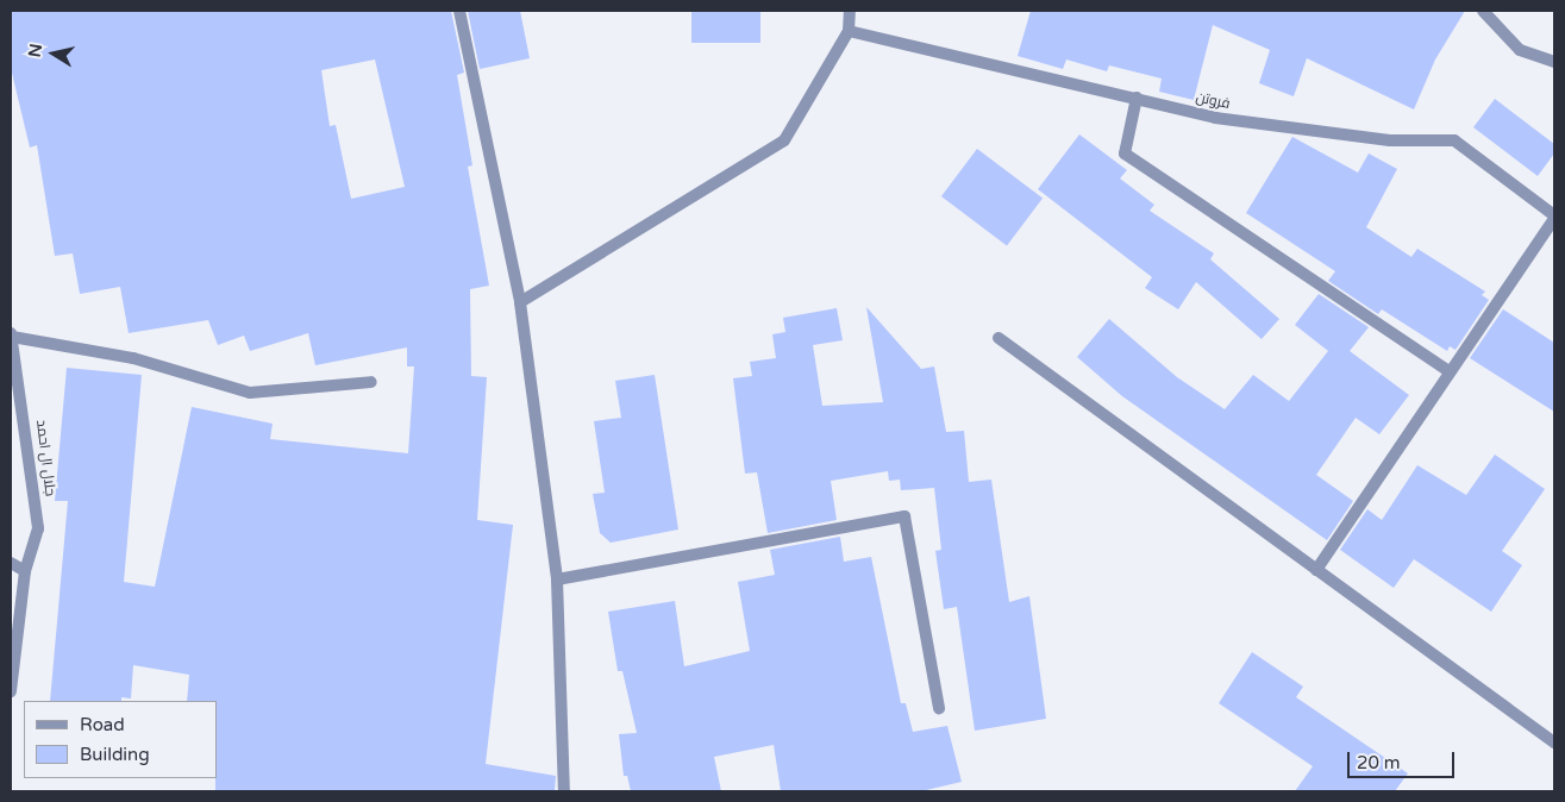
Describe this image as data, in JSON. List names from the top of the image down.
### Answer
{
  "streets": {
    "street": ["فروتن", "جلال ال احمد"]
  },
  "legend": ["Road", "Building"],
  "scale_bar": "20 m",
  "north": "left"
}
